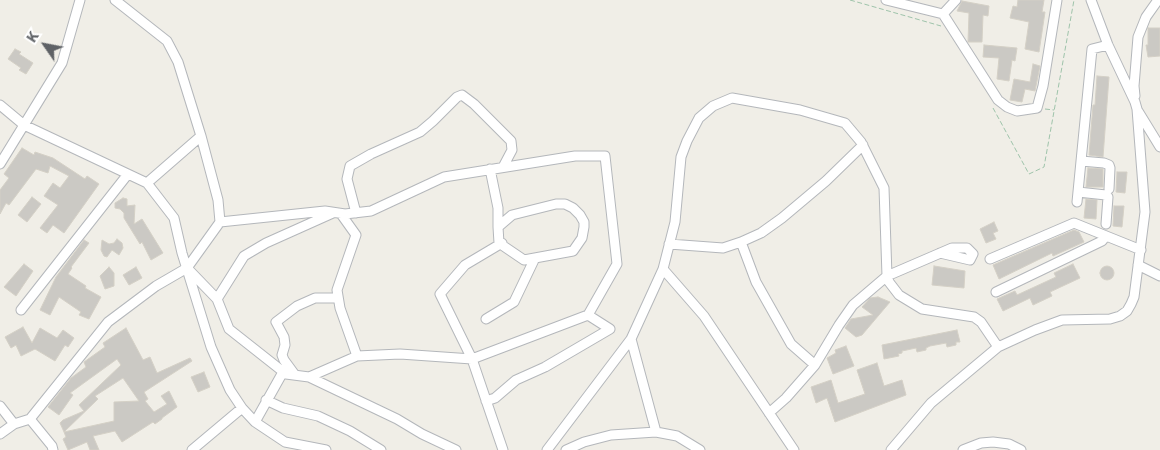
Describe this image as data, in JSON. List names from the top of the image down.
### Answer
{
  "north": "top left"
}
